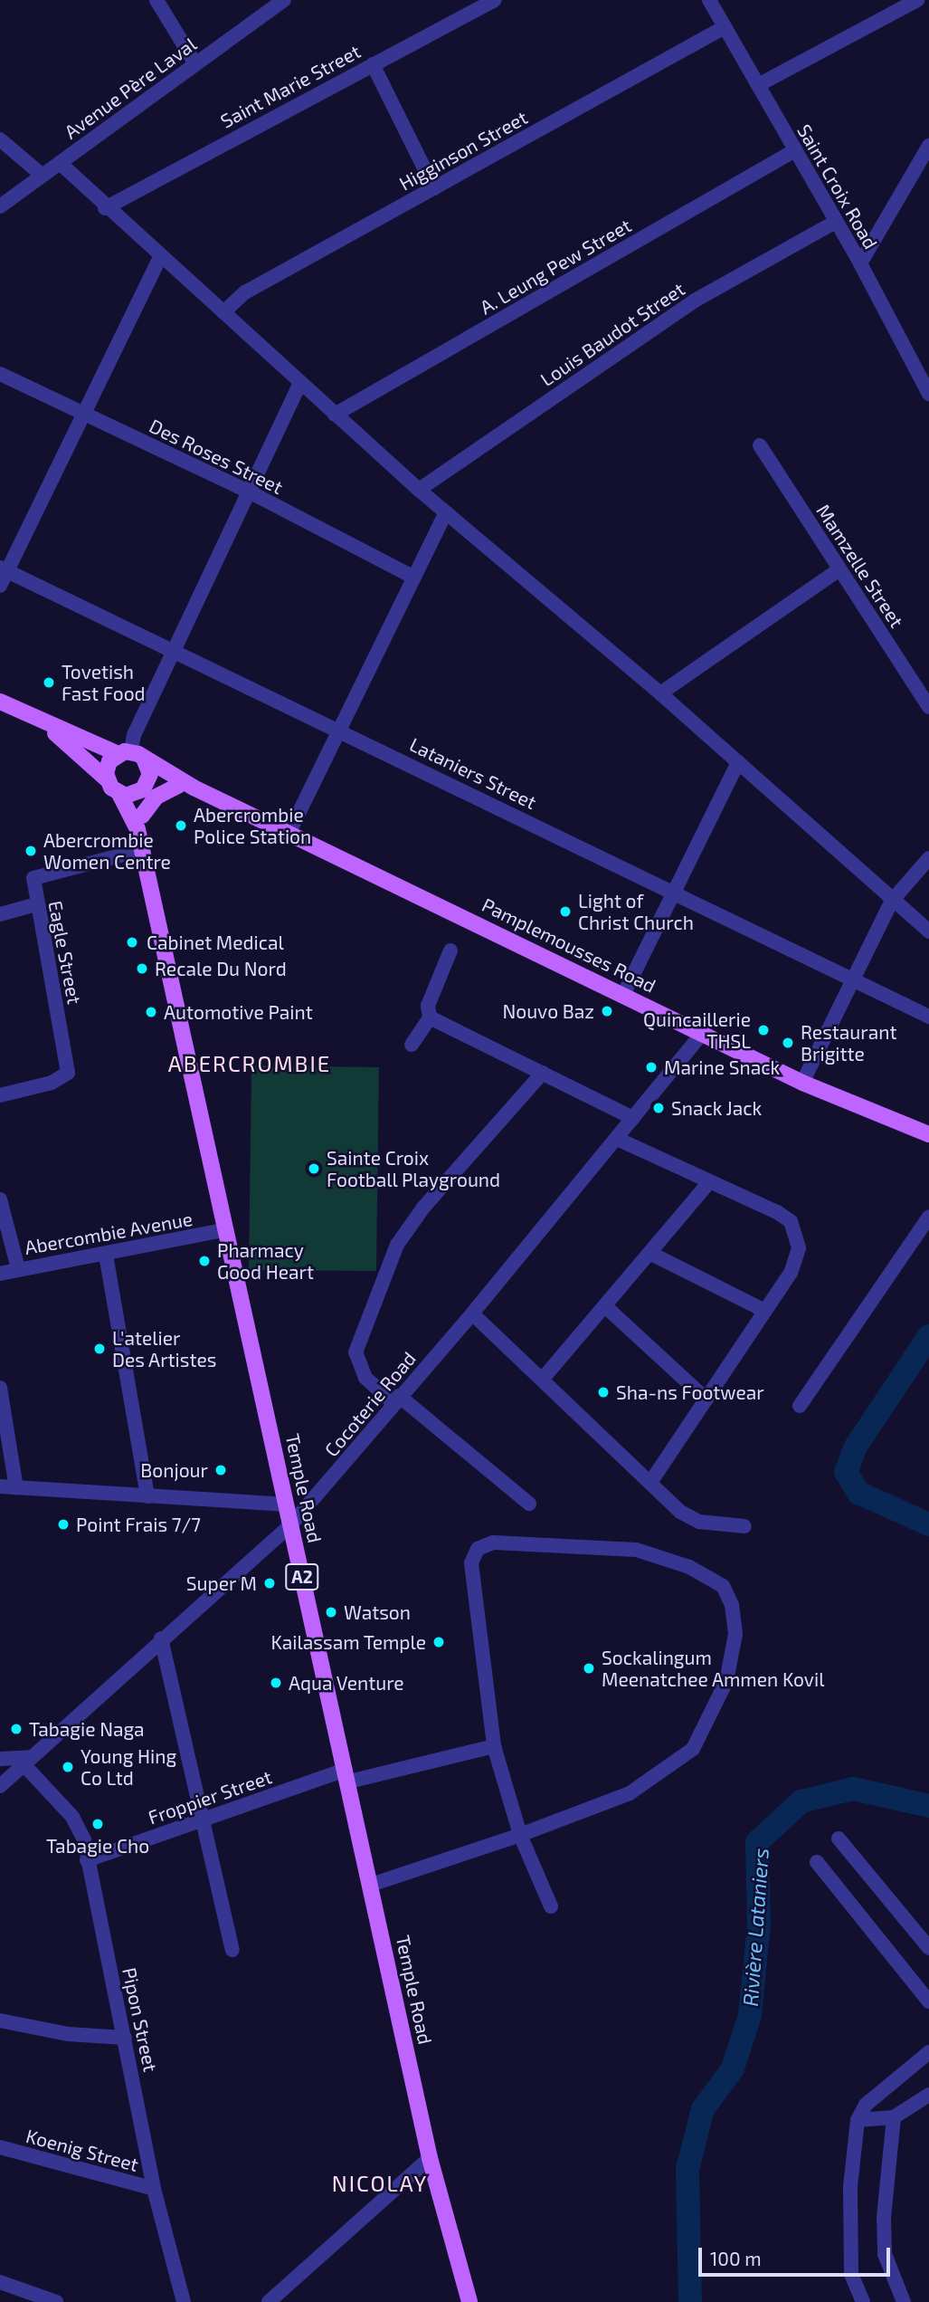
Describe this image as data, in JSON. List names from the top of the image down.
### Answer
{
  "streets": {
    "main road": ["Pamplemousses Road", "Temple Road", "A2"],
    "street": [
      "Saint Marie Street",
      "Avenue Père Laval",
      "Higginson Street",
      "Saint Croix Road",
      "A. Leung Pew Street",
      "Louis Baudot Street",
      "Des Roses Street",
      "Mamzelle Street",
      "Lataniers Street",
      "Eagle Street",
      "Abercombie Avenue",
      "Cocoterie Road",
      "Froppier Street",
      "Pipon Street",
      "Koenig Street"
    ]
  },
  "crossings": [
    ["Higginson Street", "Saint Croix Road"],
    ["Saint Croix Road", "A. Leung Pew Street"],
    ["Saint Croix Road", "Louis Baudot Street"],
    ["Pamplemousses Road", "Cocoterie Road"],
    ["Pamplemousses Road", "Temple Road"],
    ["Pamplemousses Road", "A2"],
    ["Eagle Street", "Temple Road"],
    ["Abercombie Avenue", "Temple Road"],
    ["Cocoterie Road", "Temple Road"],
    ["Cocoterie Road", "Pipon Street"],
    ["Temple Road", "A2"],
    ["Temple Road", "Froppier Street"],
    ["Froppier Street", "Pipon Street"],
    ["Pipon Street", "Koenig Street"]
  ],
  "districts": ["ABERCROMBIE", "NICOLAY"],
  "water": ["Rivière Lataniers"],
  "places": [
    "Tovetish Fast Food",
    "Abercrombie Police Station",
    "Abercrombie Women Centre",
    "Light of Christ Church",
    "Cabinet Medical",
    "Recale Du Nord",
    "Nouvo Baz",
    "Automotive Paint",
    "Quincaillerie THSL",
    "Restaurant Brigitte",
    "Marine Snack",
    "Snack Jack",
    "Sainte Croix Football Playground",
    "Pharmacy Good Heart",
    "L'atelier Des Artistes",
    "Sha-ns Footwear",
    "Bonjour",
    "Point Frais 7/7",
    "Super M",
    "Watson",
    "Kailassam Temple",
    "Sockalingum Meenatchee Ammen Kovil",
    "Aqua Venture",
    "Tabagie Naga",
    "Young Hing Co Ltd",
    "Tabagie Cho"
  ],
  "scale_bar": "100 m"
}
